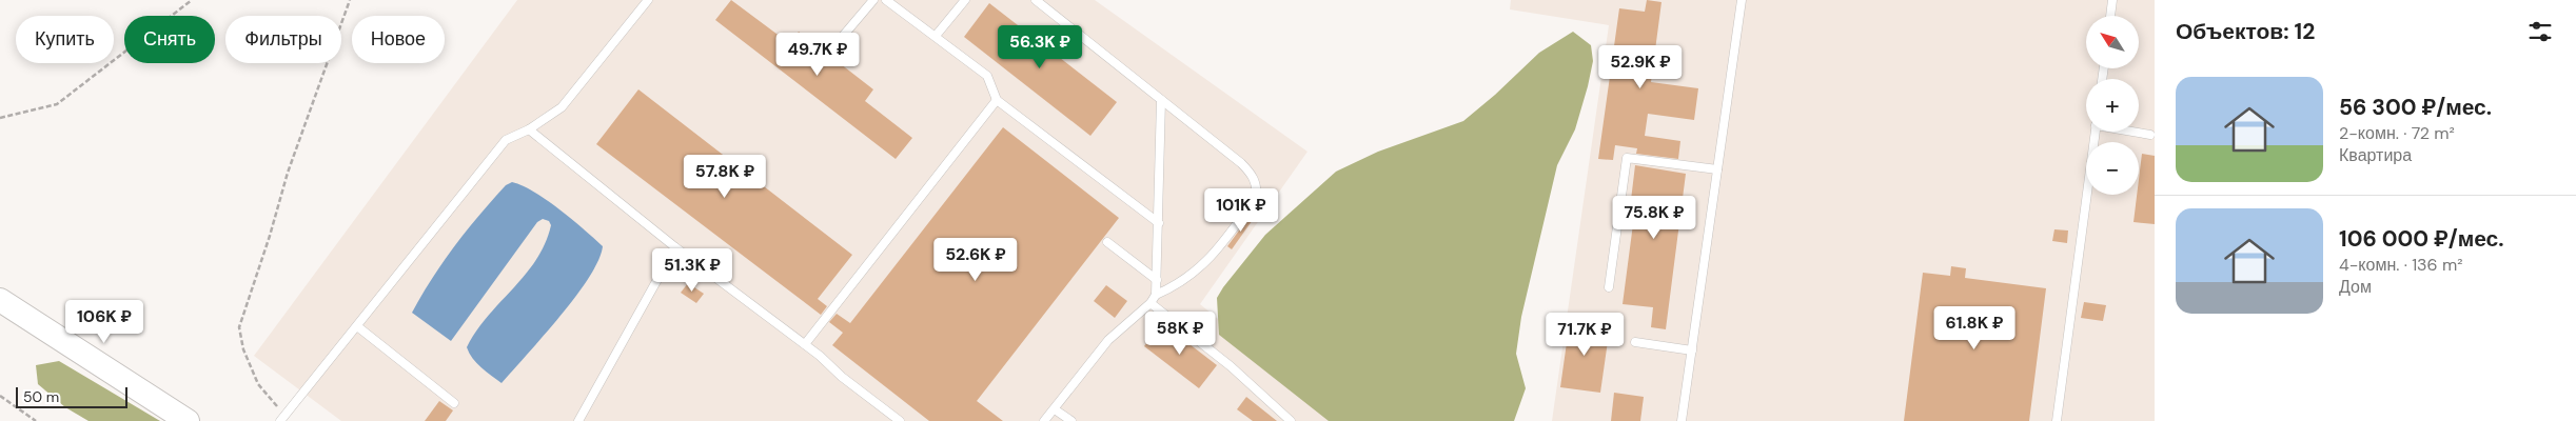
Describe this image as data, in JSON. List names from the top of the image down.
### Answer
{
  "scale_bar": "50 m",
  "north": "top left",
  "page": {
    "heading": "Объектов: 12",
    "map_buttons": ["+", "−"],
    "chip": [
      "Купить",
      "Снять",
      "Фильтры",
      "Новое"
    ],
    "price": [
      "56.3K ₽",
      "49.7K ₽",
      "52.9K ₽",
      "57.8K ₽",
      "101K ₽",
      "75.8K ₽",
      "52.6K ₽",
      "51.3K ₽",
      "106K ₽",
      "61.8K ₽",
      "58K ₽",
      "71.7K ₽"
    ],
    "list": [
      {
        "name": "56 300 ₽/мес.",
        "note": "2-комн. · 72 m² · Квартира"
      },
      {
        "name": "106 000 ₽/мес.",
        "note": "4-комн. · 136 m² · Дом"
      }
    ],
    "scale": "50 m"
  }
}
